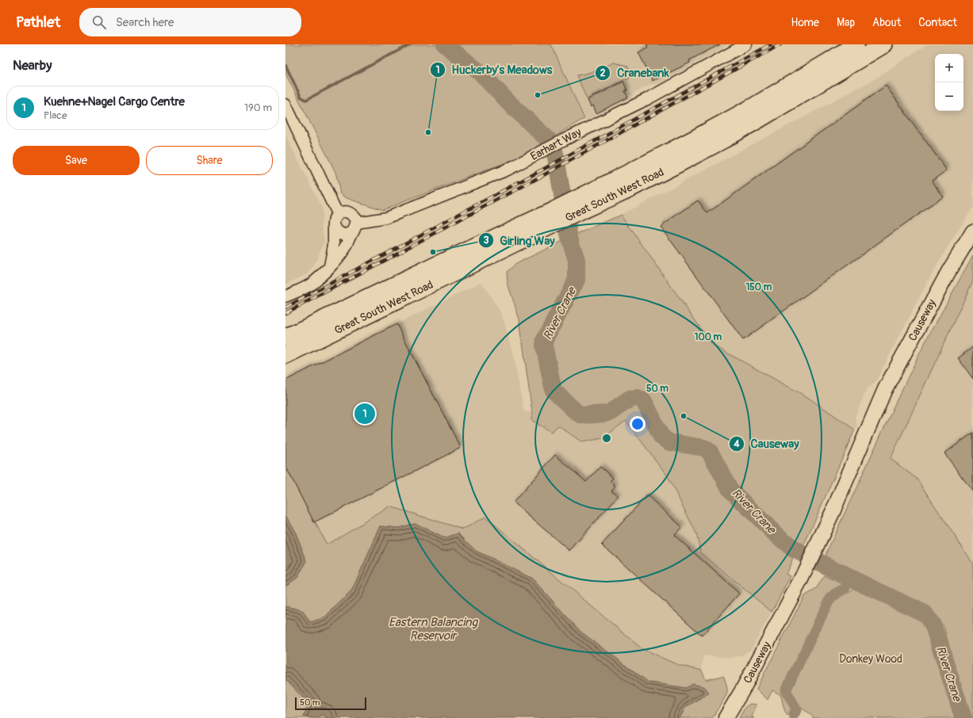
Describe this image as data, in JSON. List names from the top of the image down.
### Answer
{
  "streets": {
    "highway": ["Great South West Road"],
    "main road": ["Causeway"],
    "street": ["Earhart Way"]
  },
  "water": ["River Crane", "Eastern Balancing Reservoir"],
  "parks": ["Donkey Wood"],
  "places": [
    "Cranebank",
    "Huckerby's Meadows",
    "Girling Way",
    "Causeway"
  ],
  "scale_bar": "50 m",
  "page": {
    "header": "Pathlet",
    "search": "Search here",
    "nav": [
      "Home",
      "Map",
      "About",
      "Contact"
    ],
    "heading": "Nearby",
    "map_buttons": ["+", "−"],
    "list": [
      {
        "mark": "1",
        "name": "Kuehne+Nagel Cargo Centre",
        "note": "Place",
        "value": "190 m"
      }
    ],
    "buttons": ["Save", "Share"],
    "pins": "1",
    "scale": "50 m"
  },
  "rings": ["150 m", "100 m", "50 m"]
}
